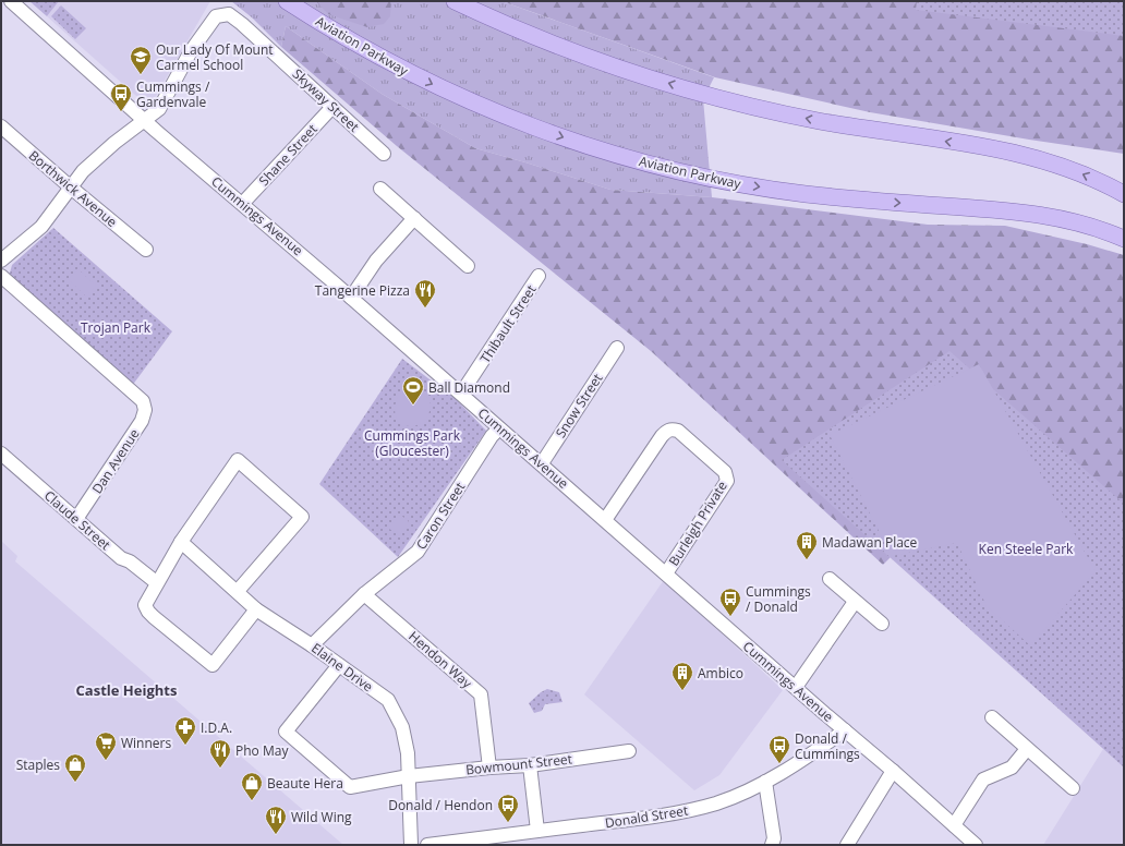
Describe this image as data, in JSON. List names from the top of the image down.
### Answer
{
  "streets": {
    "main road": ["Aviation Parkway"],
    "street": [
      "Skyway Street",
      "Shane Street",
      "Borthwick Avenue",
      "Cummings Avenue",
      "Thibault Street",
      "Snow Street",
      "Dan Avenue",
      "Caron Street",
      "Claude Street",
      "Burleigh Private",
      "Hendon Way",
      "Elaine Drive",
      "Bowmount Street",
      "Donald Street"
    ]
  },
  "crossings": [
    ["Skyway Street", "Shane Street"],
    ["Skyway Street", "Cummings Avenue"],
    ["Shane Street", "Cummings Avenue"],
    ["Cummings Avenue", "Thibault Street"],
    ["Cummings Avenue", "Snow Street"],
    ["Cummings Avenue", "Caron Street"],
    ["Cummings Avenue", "Burleigh Private"],
    ["Cummings Avenue", "Donald Street"],
    ["Dan Avenue", "Claude Street"],
    ["Caron Street", "Hendon Way"],
    ["Caron Street", "Elaine Drive"],
    ["Hendon Way", "Bowmount Street"],
    ["Elaine Drive", "Bowmount Street"]
  ],
  "districts": ["Castle Heights"],
  "parks": ["Trojan Park", "Cummings Park (Gloucester)", "Ken Steele Park"],
  "places": {
    "school or university": ["Our Lady Of Mount Carmel School"],
    "bus stop": [
      "Cummings / Gardenvale",
      "Cummings / Donald",
      "Donald / Cummings",
      "Donald / Hendon"
    ],
    "restaurant": ["Tangerine Pizza", "Pho May", "Wild Wing"],
    "sports": ["Ball Diamond"],
    "building": ["Madawan Place", "Ambico"],
    "pharmacy": ["I.D.A."],
    "supermarket": ["Winners"],
    "shop": ["Staples", "Beaute Hera"]
  }
}
